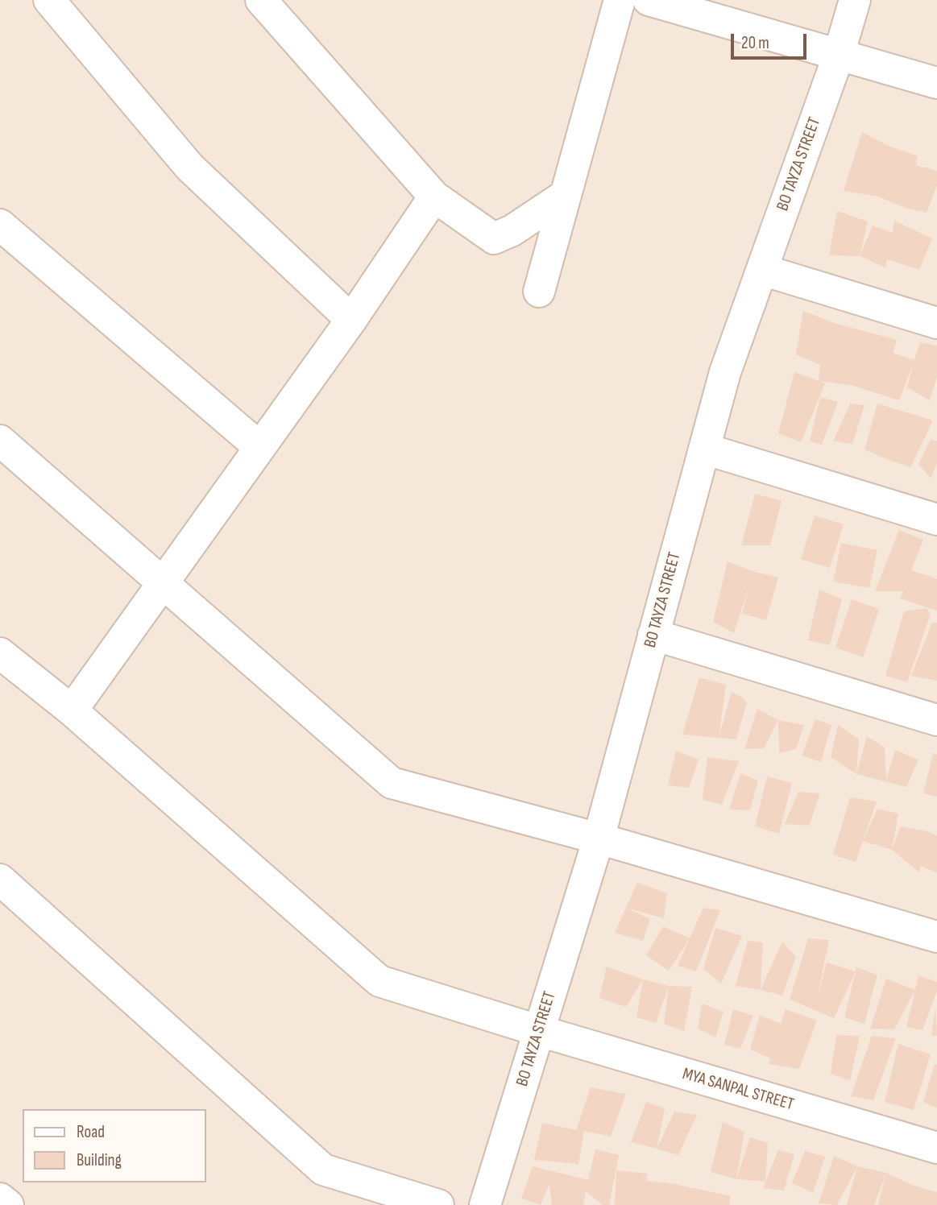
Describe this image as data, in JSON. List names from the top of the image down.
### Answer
{
  "streets": {
    "street": ["BO TAYZA STREET", "MYA SANPAL STREET"]
  },
  "crossings": [
    ["BO TAYZA STREET", "MYA SANPAL STREET"]
  ],
  "legend": ["Road", "Building"],
  "scale_bar": "20 m"
}
